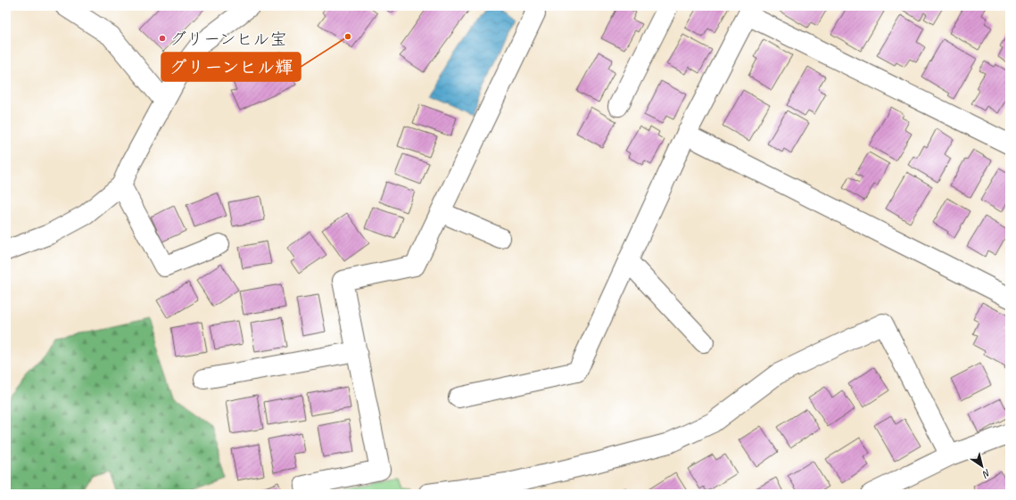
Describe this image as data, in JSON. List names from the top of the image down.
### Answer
{
  "places": ["グリーンヒル輝", "グリーンヒル宝"],
  "north": "bottom right"
}
